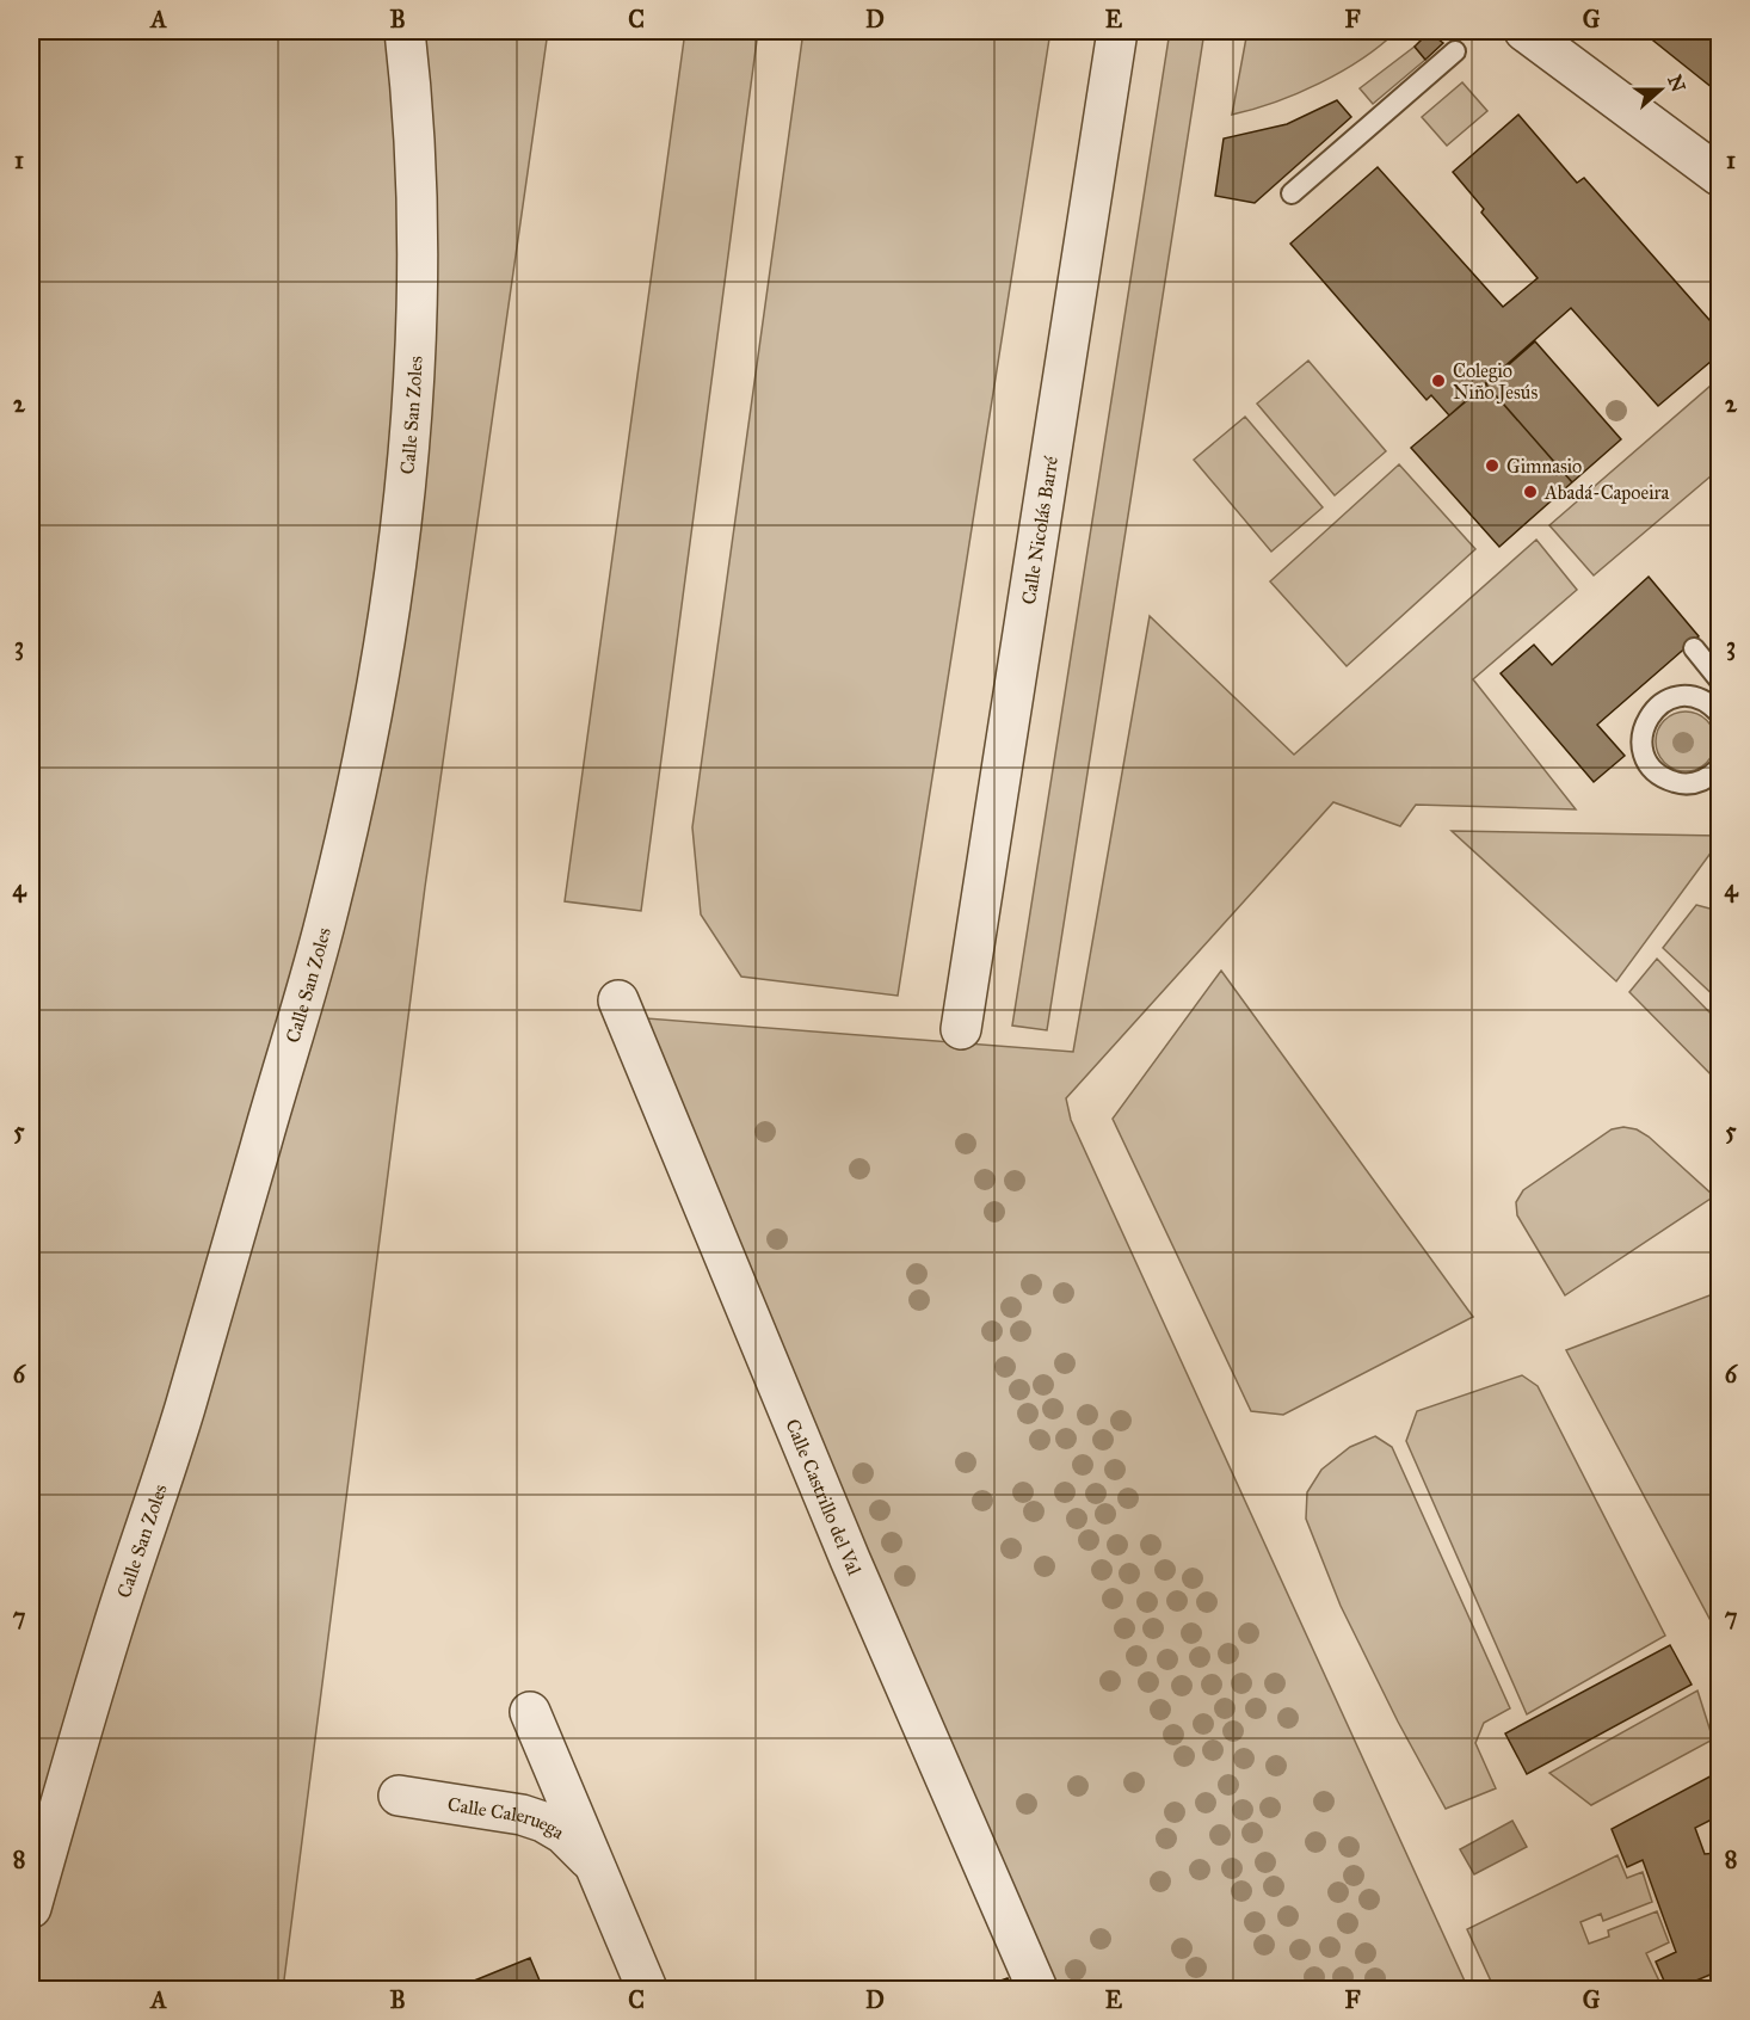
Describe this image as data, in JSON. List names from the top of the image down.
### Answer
{
  "streets": {
    "street": [
      "Calle San Zoles",
      "Calle Nicolás Barré",
      "Calle Castrillo del Val",
      "Calle Caleruega"
    ]
  },
  "places": ["Colegio Niño Jesús", "Gimnasio", "Abadá-Capoeira"],
  "north": "right",
  "grid": {
    "columns": [
      "A",
      "B",
      "C",
      "D",
      "E",
      "F",
      "G"
    ],
    "rows": [
      "1",
      "2",
      "3",
      "4",
      "5",
      "6",
      "7",
      "8"
    ]
  }
}
